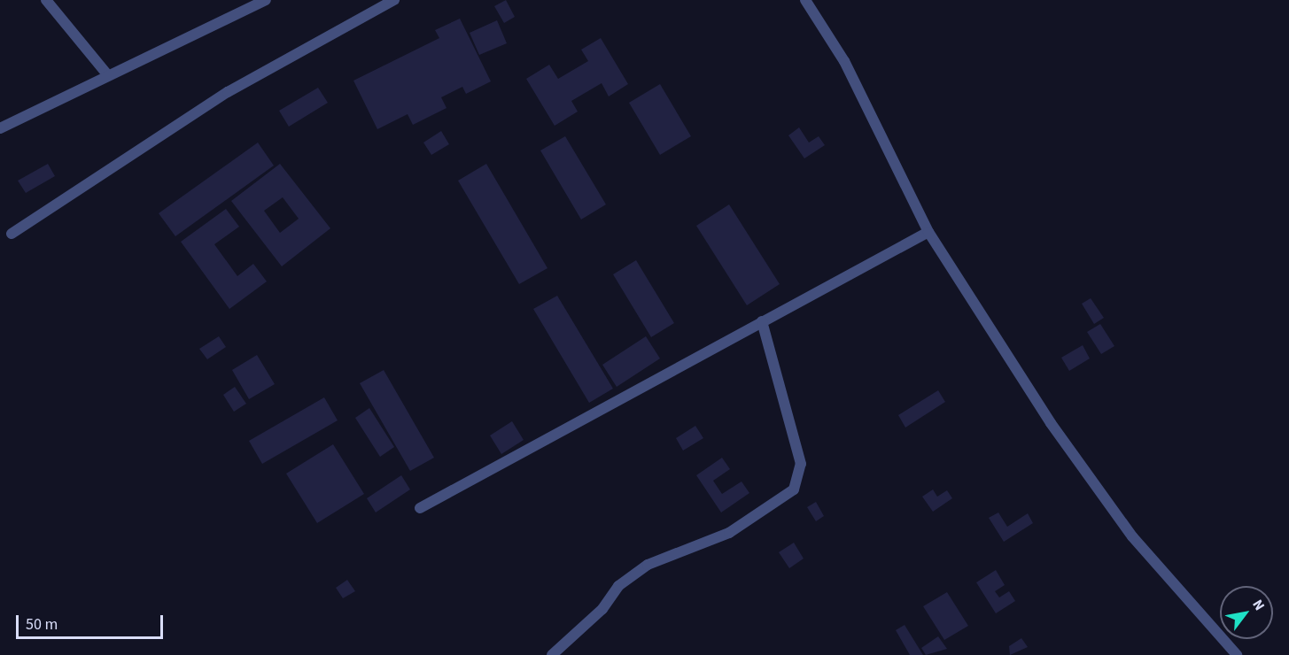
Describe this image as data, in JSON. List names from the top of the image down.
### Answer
{
  "scale_bar": "50 m",
  "north": "top right"
}
